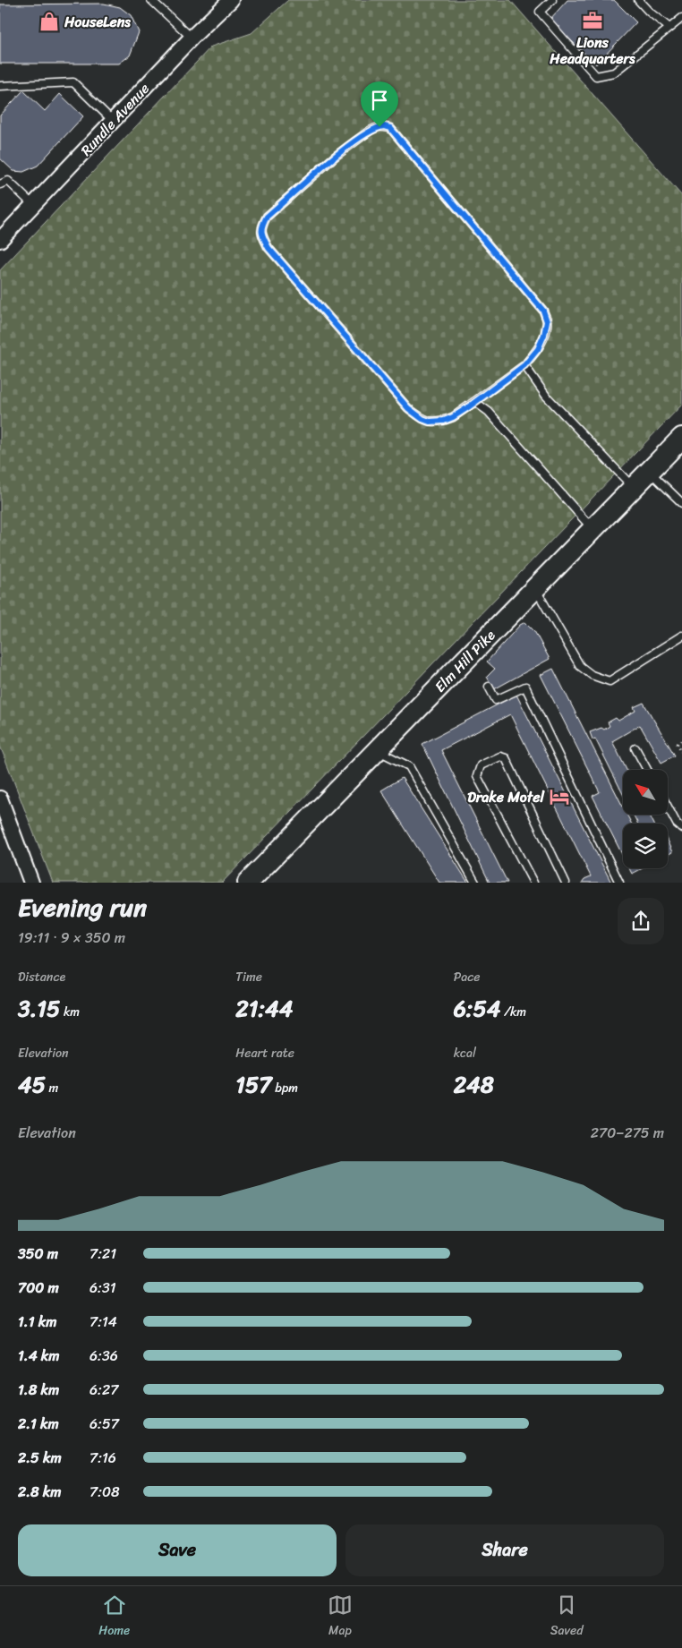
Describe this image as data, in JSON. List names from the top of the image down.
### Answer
{
  "streets": {
    "main road": ["Elm Hill Pike"],
    "street": ["Rundle Avenue"]
  },
  "places": {
    "office": ["Lions Headquarters"],
    "shop": ["HouseLens"],
    "hotel": ["Drake Motel"]
  },
  "north": "top left",
  "page": {
    "heading": ["Evening run", "19:11 · 9 × 350 m"],
    "stats": [
      ["Distance", "3.15 km"],
      ["Time", "21:44"],
      ["Pace", "6:54 /km"],
      ["Elevation", "45 m"],
      ["Heart rate", "157 bpm"],
      ["kcal", "248"]
    ],
    "chart": ["Elevation", "270–275 m"],
    "list": [
      {
        "name": "350 m",
        "note": "7:21"
      },
      {
        "name": "700 m",
        "note": "6:31"
      },
      {
        "name": "1.1 km",
        "note": "7:14"
      },
      {
        "name": "1.4 km",
        "note": "6:36"
      },
      {
        "name": "1.8 km",
        "note": "6:27"
      },
      {
        "name": "2.1 km",
        "note": "6:57"
      },
      {
        "name": "2.5 km",
        "note": "7:16"
      },
      {
        "name": "2.8 km",
        "note": "7:08"
      }
    ],
    "buttons": ["Save", "Share"],
    "tabs": ["Home", "Map", "Saved"]
  }
}
